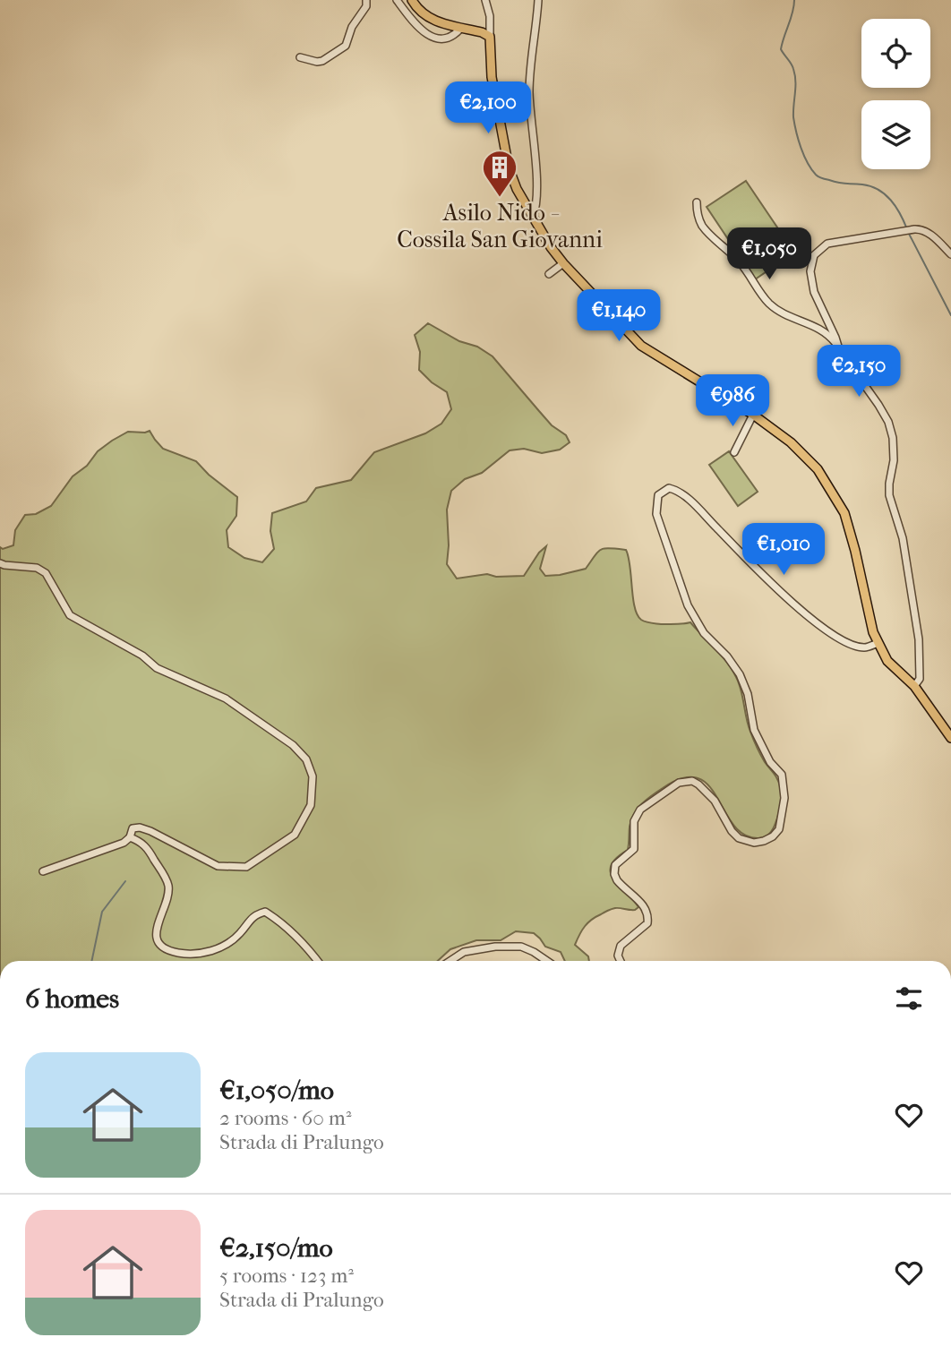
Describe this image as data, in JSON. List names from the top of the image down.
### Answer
{
  "places": {
    "building": ["Asilo Nido - Cossila San Giovanni"]
  },
  "page": {
    "price": [
      "€2,100",
      "€1,050",
      "€1,140",
      "€2,150",
      "€986",
      "€1,010"
    ],
    "heading": "6 homes",
    "list": [
      {
        "name": "€1,050/mo",
        "note": "2 rooms · 60 m² · Strada di Pralungo"
      },
      {
        "name": "€2,150/mo",
        "note": "5 rooms · 123 m² · Strada di Pralungo"
      }
    ]
  }
}
